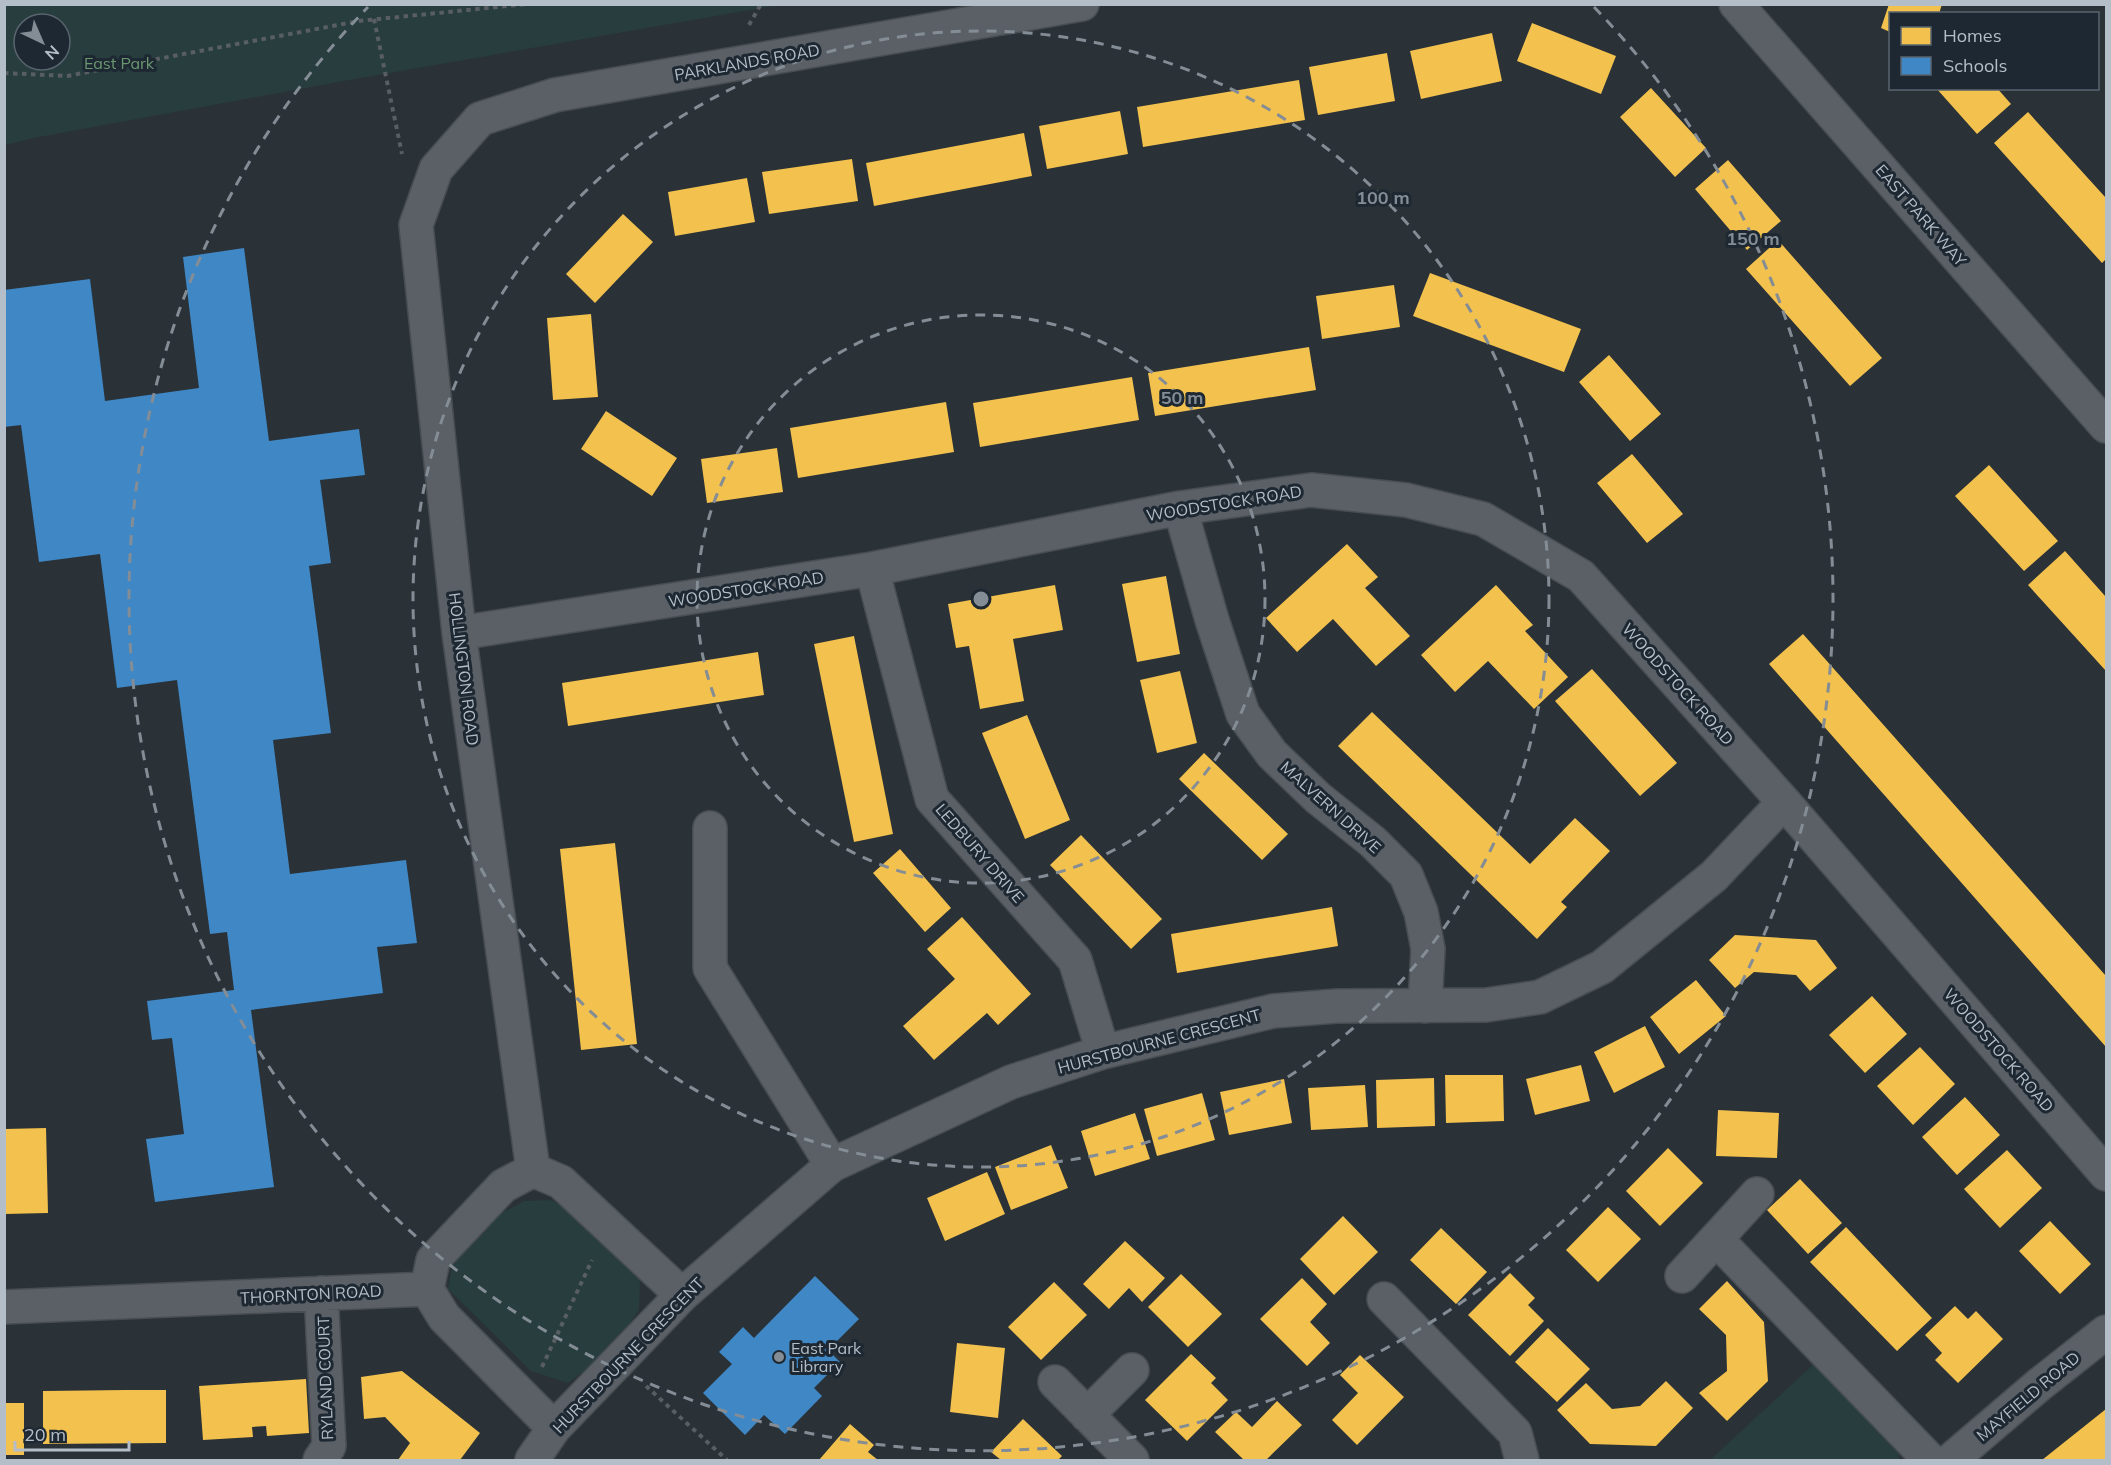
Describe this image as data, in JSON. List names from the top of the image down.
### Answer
{
  "streets": {
    "street": [
      "PARKLANDS ROAD",
      "EAST PARK WAY",
      "WOODSTOCK ROAD",
      "HOLLINGTON ROAD",
      "MALVERN DRIVE",
      "LEDBURY DRIVE",
      "HURSTBOURNE CRESCENT",
      "THORNTON ROAD",
      "RYLAND COURT",
      "MAYFIELD ROAD"
    ]
  },
  "crossings": [
    ["PARKLANDS ROAD", "HOLLINGTON ROAD"],
    ["WOODSTOCK ROAD", "HOLLINGTON ROAD"],
    ["WOODSTOCK ROAD", "MALVERN DRIVE"],
    ["WOODSTOCK ROAD", "LEDBURY DRIVE"],
    ["WOODSTOCK ROAD", "HURSTBOURNE CRESCENT"],
    ["MALVERN DRIVE", "HURSTBOURNE CRESCENT"],
    ["LEDBURY DRIVE", "HURSTBOURNE CRESCENT"],
    ["THORNTON ROAD", "RYLAND COURT"]
  ],
  "parks": ["East Park"],
  "places": ["East Park Library"],
  "legend": ["Homes", "Schools"],
  "scale_bar": "20 m",
  "north": "bottom right",
  "rings": ["100 m", "150 m", "50 m"]
}
